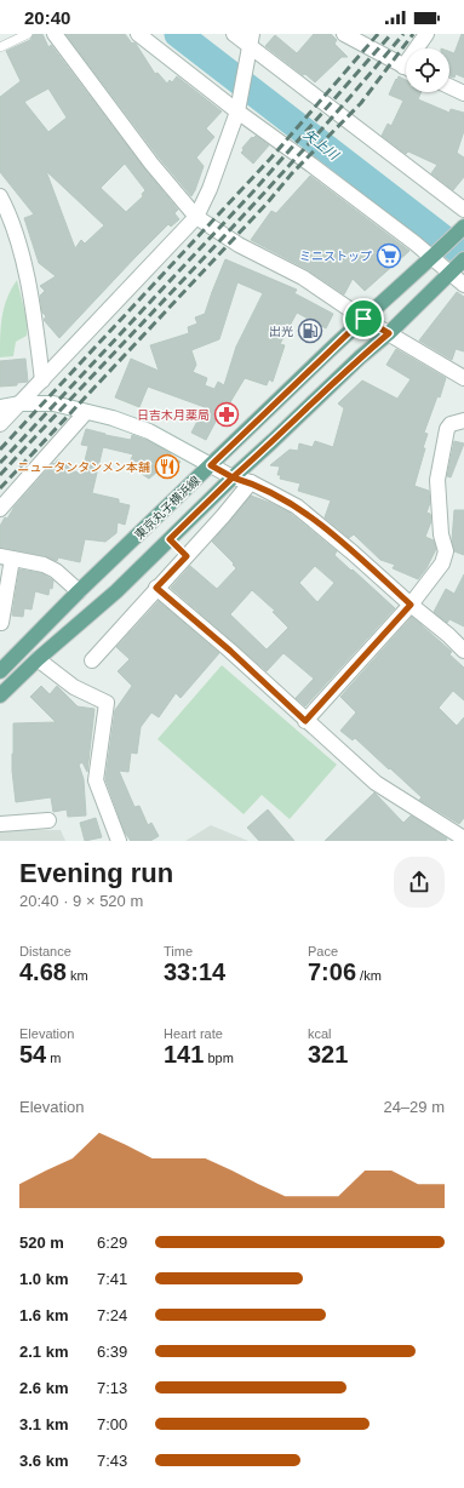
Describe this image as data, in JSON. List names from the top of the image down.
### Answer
{
  "streets": {
    "main road": ["東京丸子横浜線"]
  },
  "water": ["矢上川"],
  "places": {
    "supermarket": ["ミニストップ"],
    "fuel station": ["出光"],
    "pharmacy": ["日吉木月薬局"],
    "restaurant": ["ニュータンタンメン本舗"]
  },
  "page": {
    "status": "20:40",
    "heading": ["Evening run", "20:40 · 9 × 520 m"],
    "stats": [
      ["Distance", "4.68 km"],
      ["Time", "33:14"],
      ["Pace", "7:06 /km"],
      ["Elevation", "54 m"],
      ["Heart rate", "141 bpm"],
      ["kcal", "321"]
    ],
    "chart": ["Elevation", "24–29 m"],
    "list": [
      {
        "name": "520 m",
        "note": "6:29"
      },
      {
        "name": "1.0 km",
        "note": "7:41"
      },
      {
        "name": "1.6 km",
        "note": "7:24"
      },
      {
        "name": "2.1 km",
        "note": "6:39"
      },
      {
        "name": "2.6 km",
        "note": "7:13"
      },
      {
        "name": "3.1 km",
        "note": "7:00"
      },
      {
        "name": "3.6 km",
        "note": "7:43"
      }
    ]
  }
}
